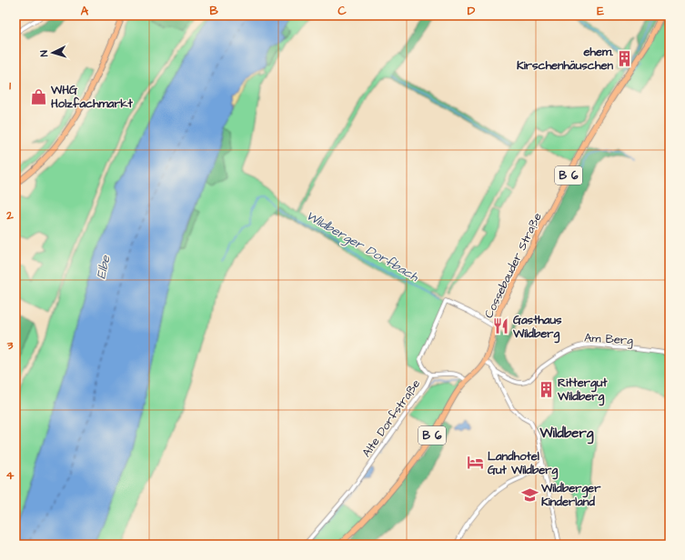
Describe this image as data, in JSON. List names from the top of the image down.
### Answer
{
  "streets": {
    "main road": ["B 6", "Cossebauder Straße"],
    "street": ["Am Berg", "Alte Dorfstraße"]
  },
  "crossings": [
    ["Cossebauder Straße", "Alte Dorfstraße"]
  ],
  "districts": ["Wildberg"],
  "water": ["Wildberger Dorfbach", "Elbe"],
  "places": {
    "building": ["ehem. Kirschenhäuschen", "Rittergut Wildberg"],
    "shop": ["WHG Holzfachmarkt"],
    "restaurant": ["Gasthaus Wildberg"],
    "hotel": ["Landhotel Gut Wildberg"],
    "school or university": ["Wildberger Kinderland"]
  },
  "north": "left",
  "grid": {
    "columns": [
      "A",
      "B",
      "C",
      "D",
      "E"
    ],
    "rows": [
      "1",
      "2",
      "3",
      "4"
    ]
  }
}
